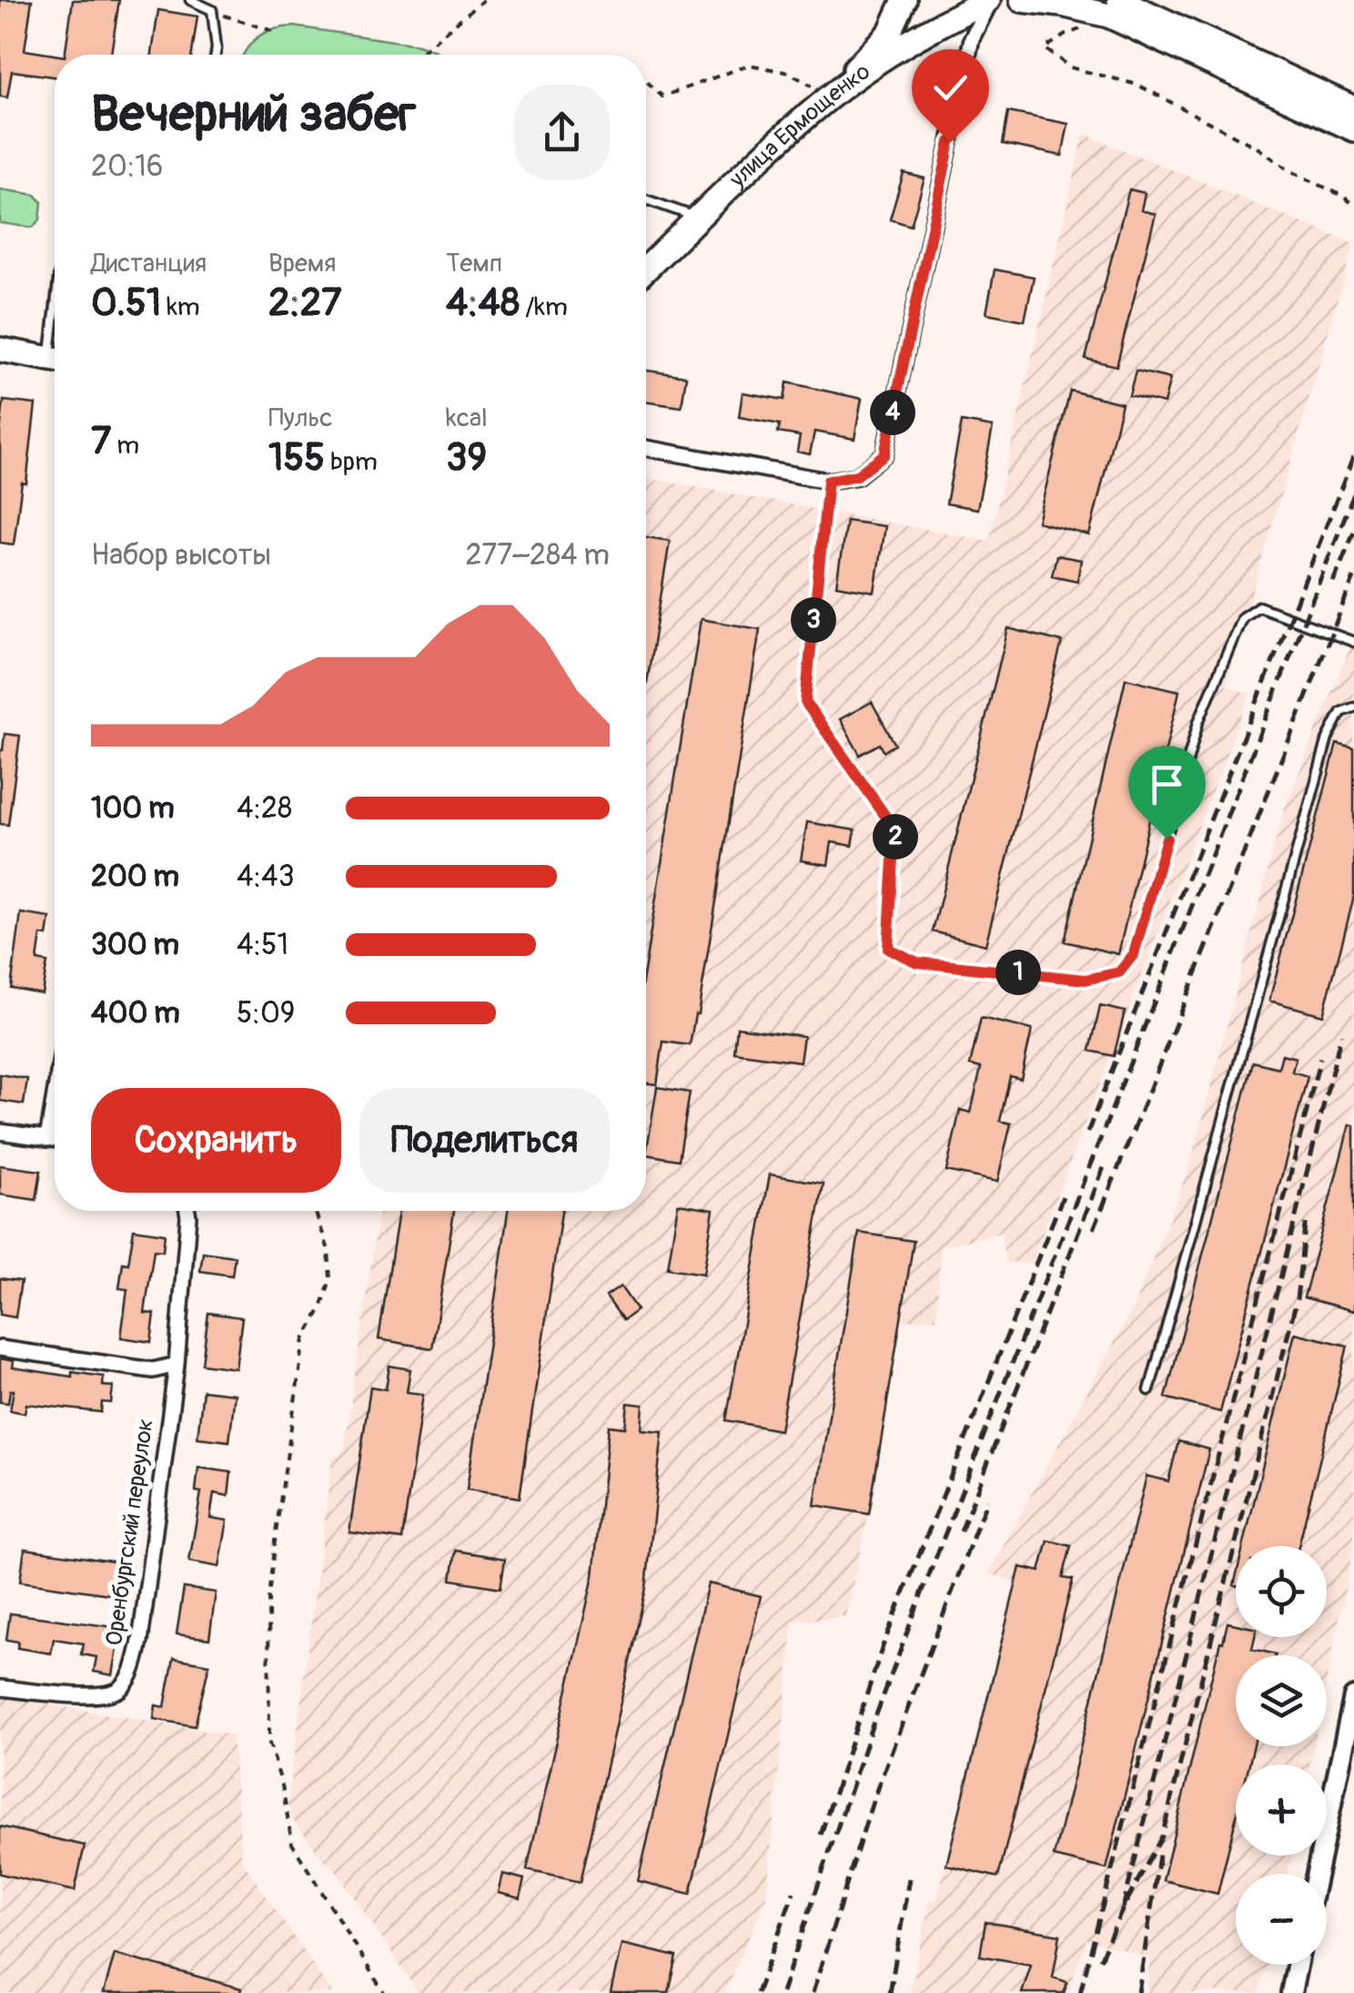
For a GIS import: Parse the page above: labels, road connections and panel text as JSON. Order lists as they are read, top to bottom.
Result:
{
  "streets": {
    "highway": ["улица Ермощенко"],
    "street": ["Оренбургский переулок"]
  },
  "page": {
    "heading": ["Вечерний забег", "20:16"],
    "stats": [
      ["Дистанция", "0.51 km"],
      ["Время", "2:27"],
      ["Темп", "4:48 /km"],
      ["7 m"],
      ["Пульс", "155 bpm"],
      ["kcal", "39"]
    ],
    "pins": [
      "4",
      "3",
      "2",
      "1"
    ],
    "chart": ["Набор высоты", "277–284 m"],
    "list": [
      {
        "name": "100 m",
        "note": "4:28"
      },
      {
        "name": "200 m",
        "note": "4:43"
      },
      {
        "name": "300 m",
        "note": "4:51"
      },
      {
        "name": "400 m",
        "note": "5:09"
      }
    ],
    "buttons": ["Сохранить", "Поделиться"],
    "map_buttons": ["+", "−"]
  }
}
